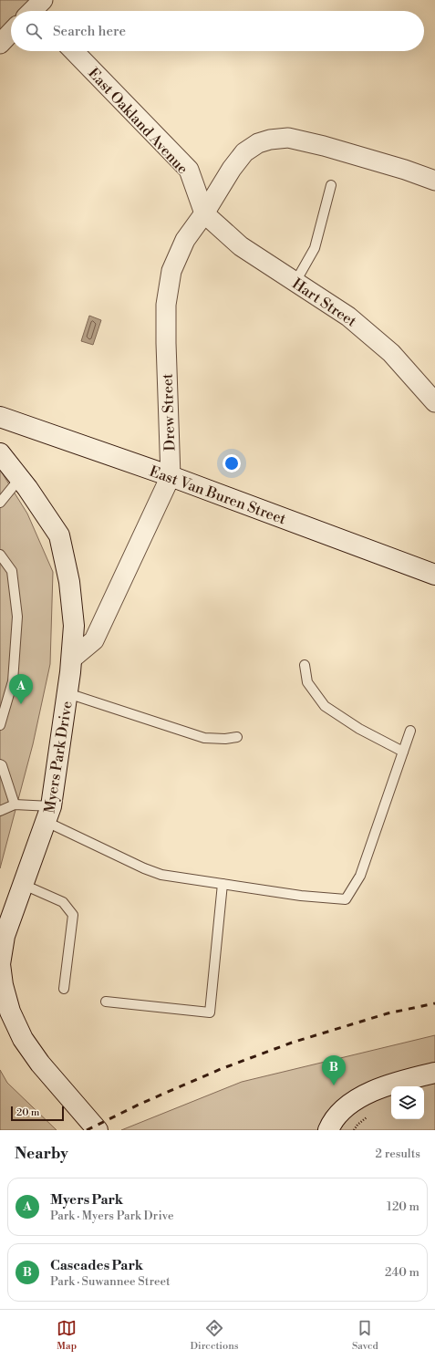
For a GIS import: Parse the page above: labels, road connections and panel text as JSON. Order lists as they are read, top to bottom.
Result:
{
  "streets": {
    "street": [
      "East Oakland Avenue",
      "Hart Street",
      "Drew Street",
      "East Van Buren Street",
      "Myers Park Drive"
    ]
  },
  "crossings": [
    ["East Oakland Avenue", "Hart Street"],
    ["East Oakland Avenue", "Drew Street"],
    ["Hart Street", "Drew Street"],
    ["Drew Street", "East Van Buren Street"],
    ["Drew Street", "Myers Park Drive"]
  ],
  "scale_bar": "20 m",
  "page": {
    "search": "Search here",
    "pins": ["A", "B"],
    "scale": "20 m",
    "heading": ["Nearby", "2 results"],
    "list": [
      {
        "mark": "A",
        "name": "Myers Park",
        "note": "Park · Myers Park Drive",
        "value": "120 m"
      },
      {
        "mark": "B",
        "name": "Cascades Park",
        "note": "Park · Suwannee Street",
        "value": "240 m"
      }
    ],
    "nav": ["Map", "Directions", "Saved"]
  }
}
